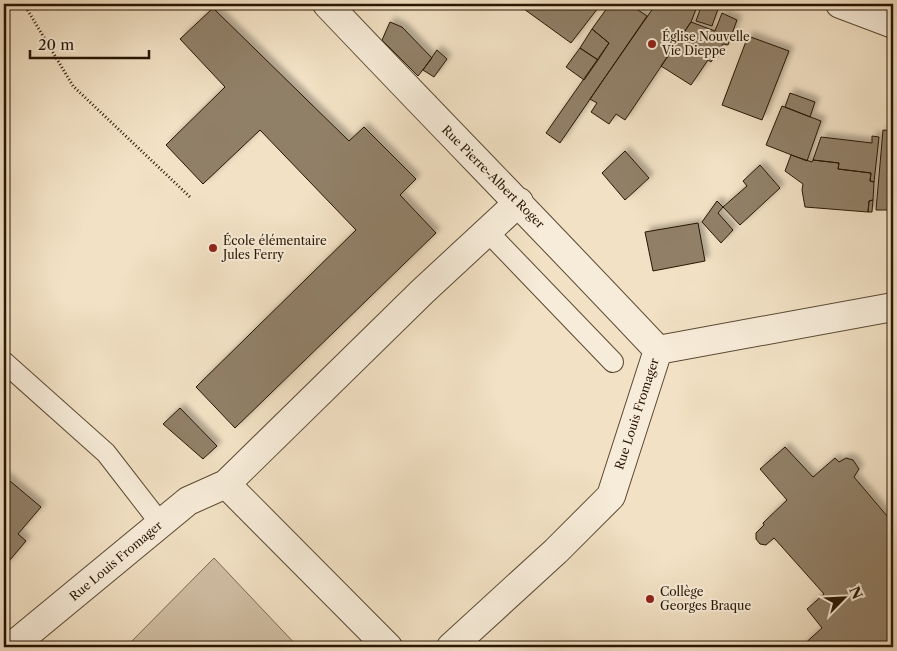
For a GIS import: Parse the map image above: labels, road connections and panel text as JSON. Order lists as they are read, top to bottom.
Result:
{
  "streets": {
    "street": ["Rue Pierre-Albert Roger", "Rue Louis Fromager"]
  },
  "crossings": [
    ["Rue Pierre-Albert Roger", "Rue Louis Fromager"]
  ],
  "places": ["Église Nouvelle Vie Dieppe", "École élémentaire Jules Ferry", "Collège Georges Braque"],
  "scale_bar": "20 m",
  "north": "top right"
}
